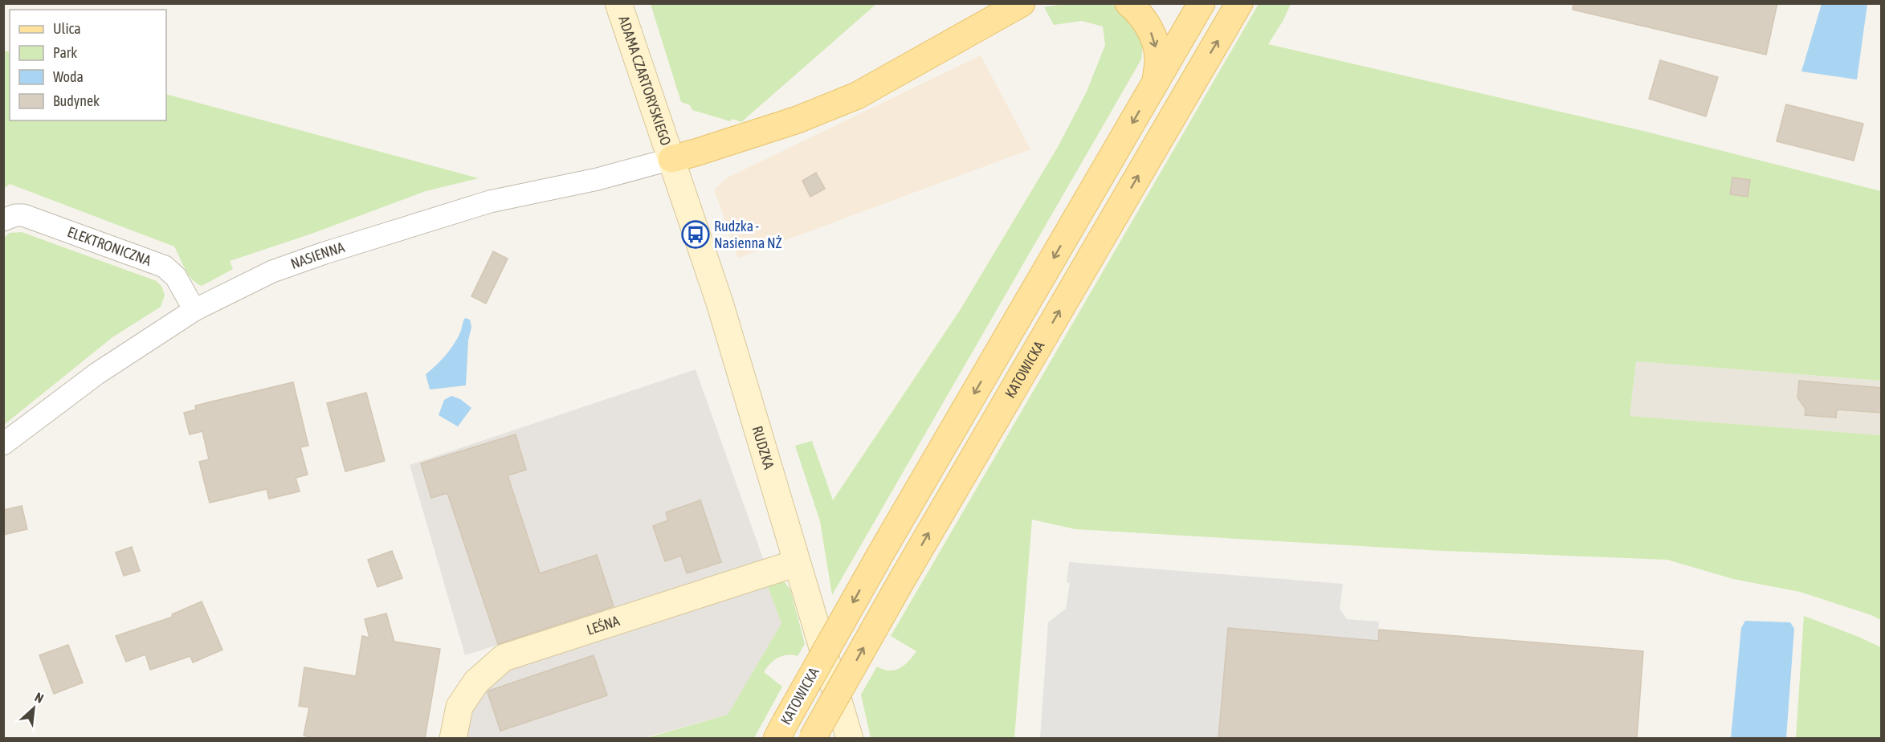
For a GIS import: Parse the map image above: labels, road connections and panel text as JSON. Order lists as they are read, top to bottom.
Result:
{
  "streets": {
    "main road": ["KATOWICKA"],
    "street": [
      "ADAMA CZARTORYSKIEGO",
      "ELEKTRONICZNA",
      "NASIENNA",
      "RUDZKA",
      "LEŚNA"
    ]
  },
  "crossings": [
    ["ADAMA CZARTORYSKIEGO", "NASIENNA"],
    ["ADAMA CZARTORYSKIEGO", "RUDZKA"],
    ["ELEKTRONICZNA", "NASIENNA"],
    ["NASIENNA", "RUDZKA"],
    ["RUDZKA", "LEŚNA"]
  ],
  "places": {
    "bus stop": ["Rudzka - Nasienna NŻ"]
  },
  "legend": [
    "Ulica",
    "Park",
    "Woda",
    "Budynek"
  ],
  "north": "top right"
}
